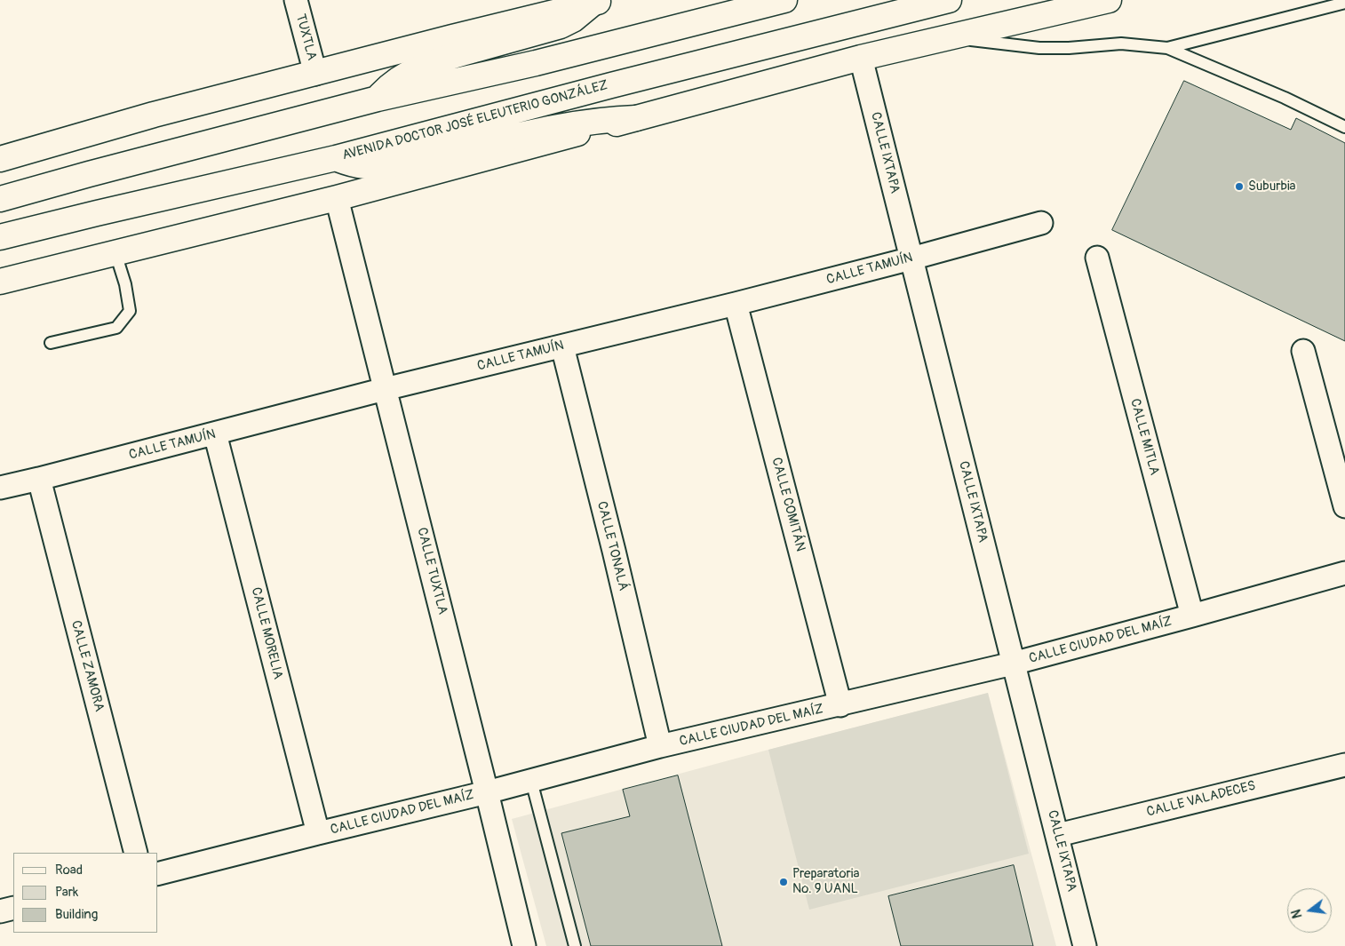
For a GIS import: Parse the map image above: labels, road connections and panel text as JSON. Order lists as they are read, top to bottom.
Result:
{
  "streets": {
    "main road": ["AVENIDA DOCTOR JOSÉ ELEUTERIO GONZÁLEZ"],
    "street": [
      "TUXTLA",
      "CALLE IXTAPA",
      "CALLE TAMUÍN",
      "CALLE MITLA",
      "CALLE COMITÁN",
      "CALLE TONALÁ",
      "CALLE TUXTLA",
      "CALLE MORELIA",
      "CALLE CIUDAD DEL MAÍZ",
      "CALLE ZAMORA",
      "CALLE VALADECES"
    ]
  },
  "crossings": [
    ["CALLE IXTAPA", "CALLE TAMUÍN"],
    ["CALLE IXTAPA", "CALLE CIUDAD DEL MAÍZ"],
    ["CALLE IXTAPA", "CALLE VALADECES"],
    ["CALLE TAMUÍN", "CALLE COMITÁN"],
    ["CALLE TAMUÍN", "CALLE TONALÁ"],
    ["CALLE TAMUÍN", "CALLE TUXTLA"],
    ["CALLE TAMUÍN", "CALLE MORELIA"],
    ["CALLE TAMUÍN", "CALLE ZAMORA"],
    ["CALLE MITLA", "CALLE CIUDAD DEL MAÍZ"],
    ["CALLE COMITÁN", "CALLE CIUDAD DEL MAÍZ"],
    ["CALLE TONALÁ", "CALLE CIUDAD DEL MAÍZ"],
    ["CALLE TUXTLA", "CALLE CIUDAD DEL MAÍZ"],
    ["CALLE MORELIA", "CALLE CIUDAD DEL MAÍZ"]
  ],
  "places": ["Suburbia", "Preparatoria No. 9 UANL"],
  "legend": ["Road", "Park", "Building"],
  "north": "left"
}
